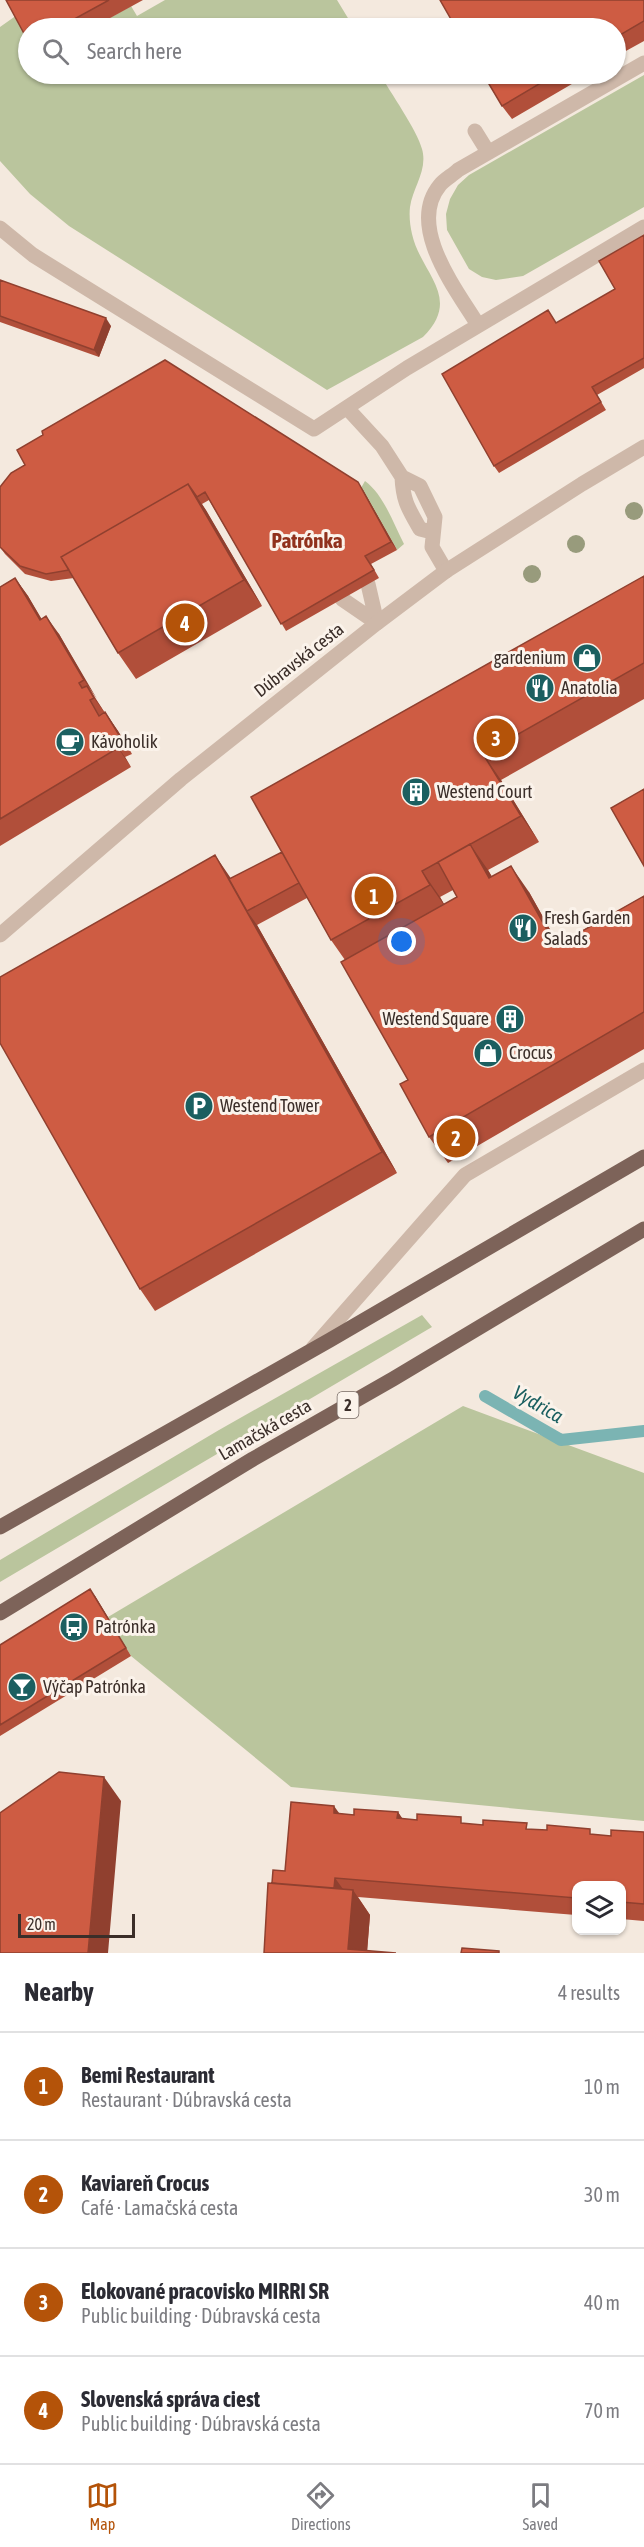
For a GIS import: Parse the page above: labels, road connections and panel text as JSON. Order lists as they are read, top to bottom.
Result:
{
  "streets": {
    "main road": ["2", "Lamačská cesta"],
    "street": ["Dúbravská cesta"]
  },
  "districts": ["Patrónka"],
  "water": ["Vydrica"],
  "places": {
    "shop": ["gardenium", "Crocus"],
    "restaurant": ["Anatolia", "Fresh Garden Salads"],
    "cafe": ["Kávoholik"],
    "building": ["Westend Court", "Westend Square"],
    "parking": ["Westend Tower"],
    "bus stop": ["Patrónka"],
    "bar": ["Výčap Patrónka"]
  },
  "scale_bar": "20 m",
  "page": {
    "search": "Search here",
    "pins": [
      "4",
      "3",
      "1",
      "2"
    ],
    "scale": "20 m",
    "heading": ["Nearby", "4 results"],
    "list": [
      {
        "mark": "1",
        "name": "Bemi Restaurant",
        "note": "Restaurant · Dúbravská cesta",
        "value": "10 m"
      },
      {
        "mark": "2",
        "name": "Kaviareň Crocus",
        "note": "Café · Lamačská cesta",
        "value": "30 m"
      },
      {
        "mark": "3",
        "name": "Elokované pracovisko MIRRI SR",
        "note": "Public building · Dúbravská cesta",
        "value": "40 m"
      },
      {
        "mark": "4",
        "name": "Slovenská správa ciest",
        "note": "Public building · Dúbravská cesta",
        "value": "70 m"
      }
    ],
    "nav": ["Map", "Directions", "Saved"]
  }
}
